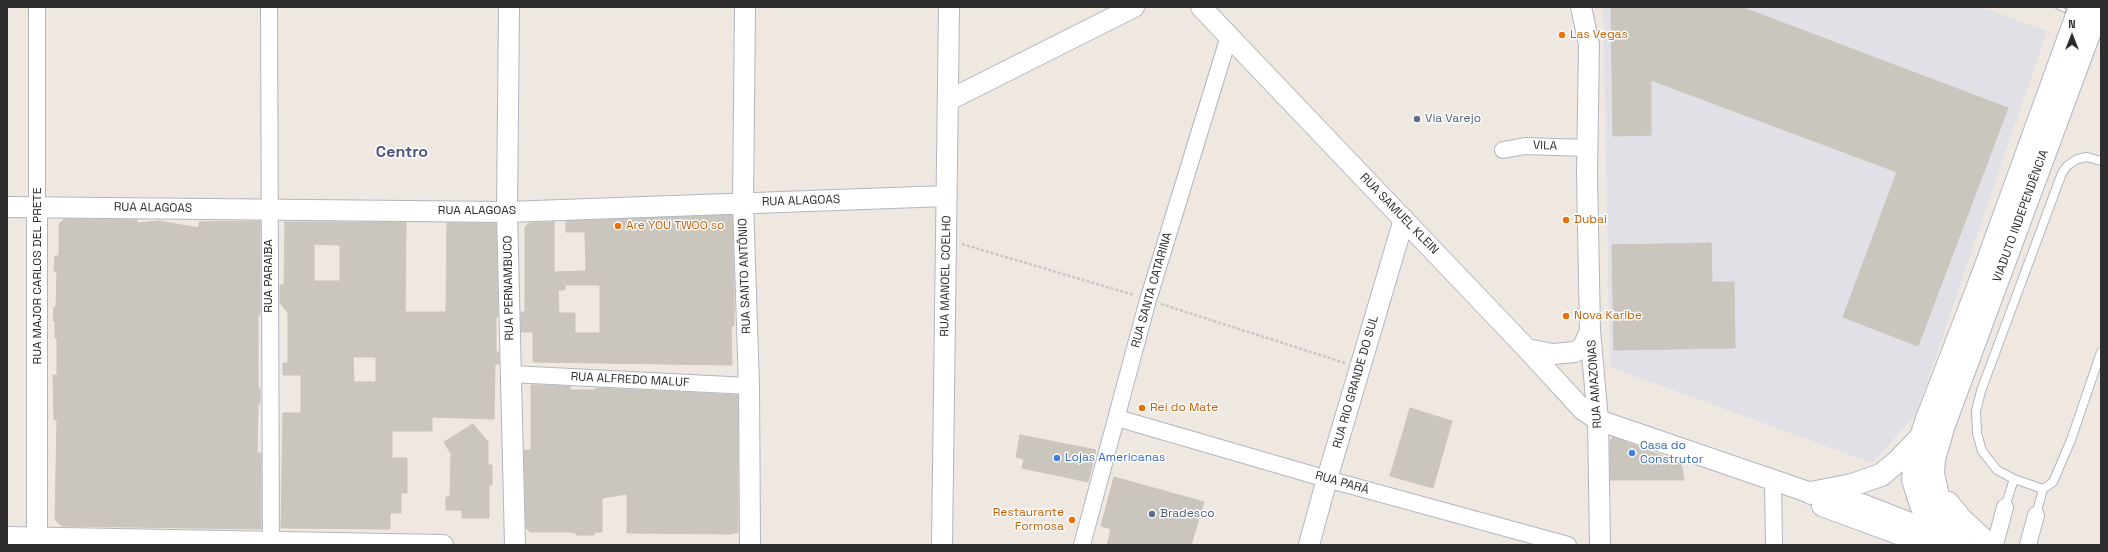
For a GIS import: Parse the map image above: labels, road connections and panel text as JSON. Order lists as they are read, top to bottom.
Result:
{
  "streets": {
    "main road": ["VIADUTO INDEPENDÊNCIA"],
    "street": [
      "VILA",
      "RUA ALAGOAS",
      "RUA SAMUEL KLEIN",
      "RUA MAJOR CARLOS DEL PRETE",
      "RUA PARAIBA",
      "RUA SANTO ANTÔNIO",
      "RUA MANOEL COELHO",
      "RUA PERNAMBUCO",
      "RUA SANTA CATARINA",
      "RUA ALFREDO MALUF",
      "RUA RIO GRANDE DO SUL",
      "RUA AMAZONAS",
      "RUA PARÁ"
    ]
  },
  "crossings": [
    ["VILA", "RUA AMAZONAS"],
    ["RUA ALAGOAS", "RUA MAJOR CARLOS DEL PRETE"],
    ["RUA ALAGOAS", "RUA PARAIBA"],
    ["RUA ALAGOAS", "RUA SANTO ANTÔNIO"],
    ["RUA ALAGOAS", "RUA MANOEL COELHO"],
    ["RUA ALAGOAS", "RUA PERNAMBUCO"],
    ["RUA SAMUEL KLEIN", "RUA SANTA CATARINA"],
    ["RUA SAMUEL KLEIN", "RUA RIO GRANDE DO SUL"],
    ["RUA SAMUEL KLEIN", "RUA AMAZONAS"],
    ["RUA SANTO ANTÔNIO", "RUA ALFREDO MALUF"],
    ["RUA PERNAMBUCO", "RUA ALFREDO MALUF"],
    ["RUA SANTA CATARINA", "RUA PARÁ"],
    ["RUA RIO GRANDE DO SUL", "RUA PARÁ"]
  ],
  "districts": ["Centro"],
  "places": [
    "Las Vegas",
    "Via Varejo",
    "Dubai",
    "Are YOU TWOO so",
    "Nova Karibe",
    "Rei do Mate",
    "Casa do Construtor",
    "Lojas Americanas",
    "Bradesco",
    "Restaurante Formosa"
  ],
  "north": "top"
}
